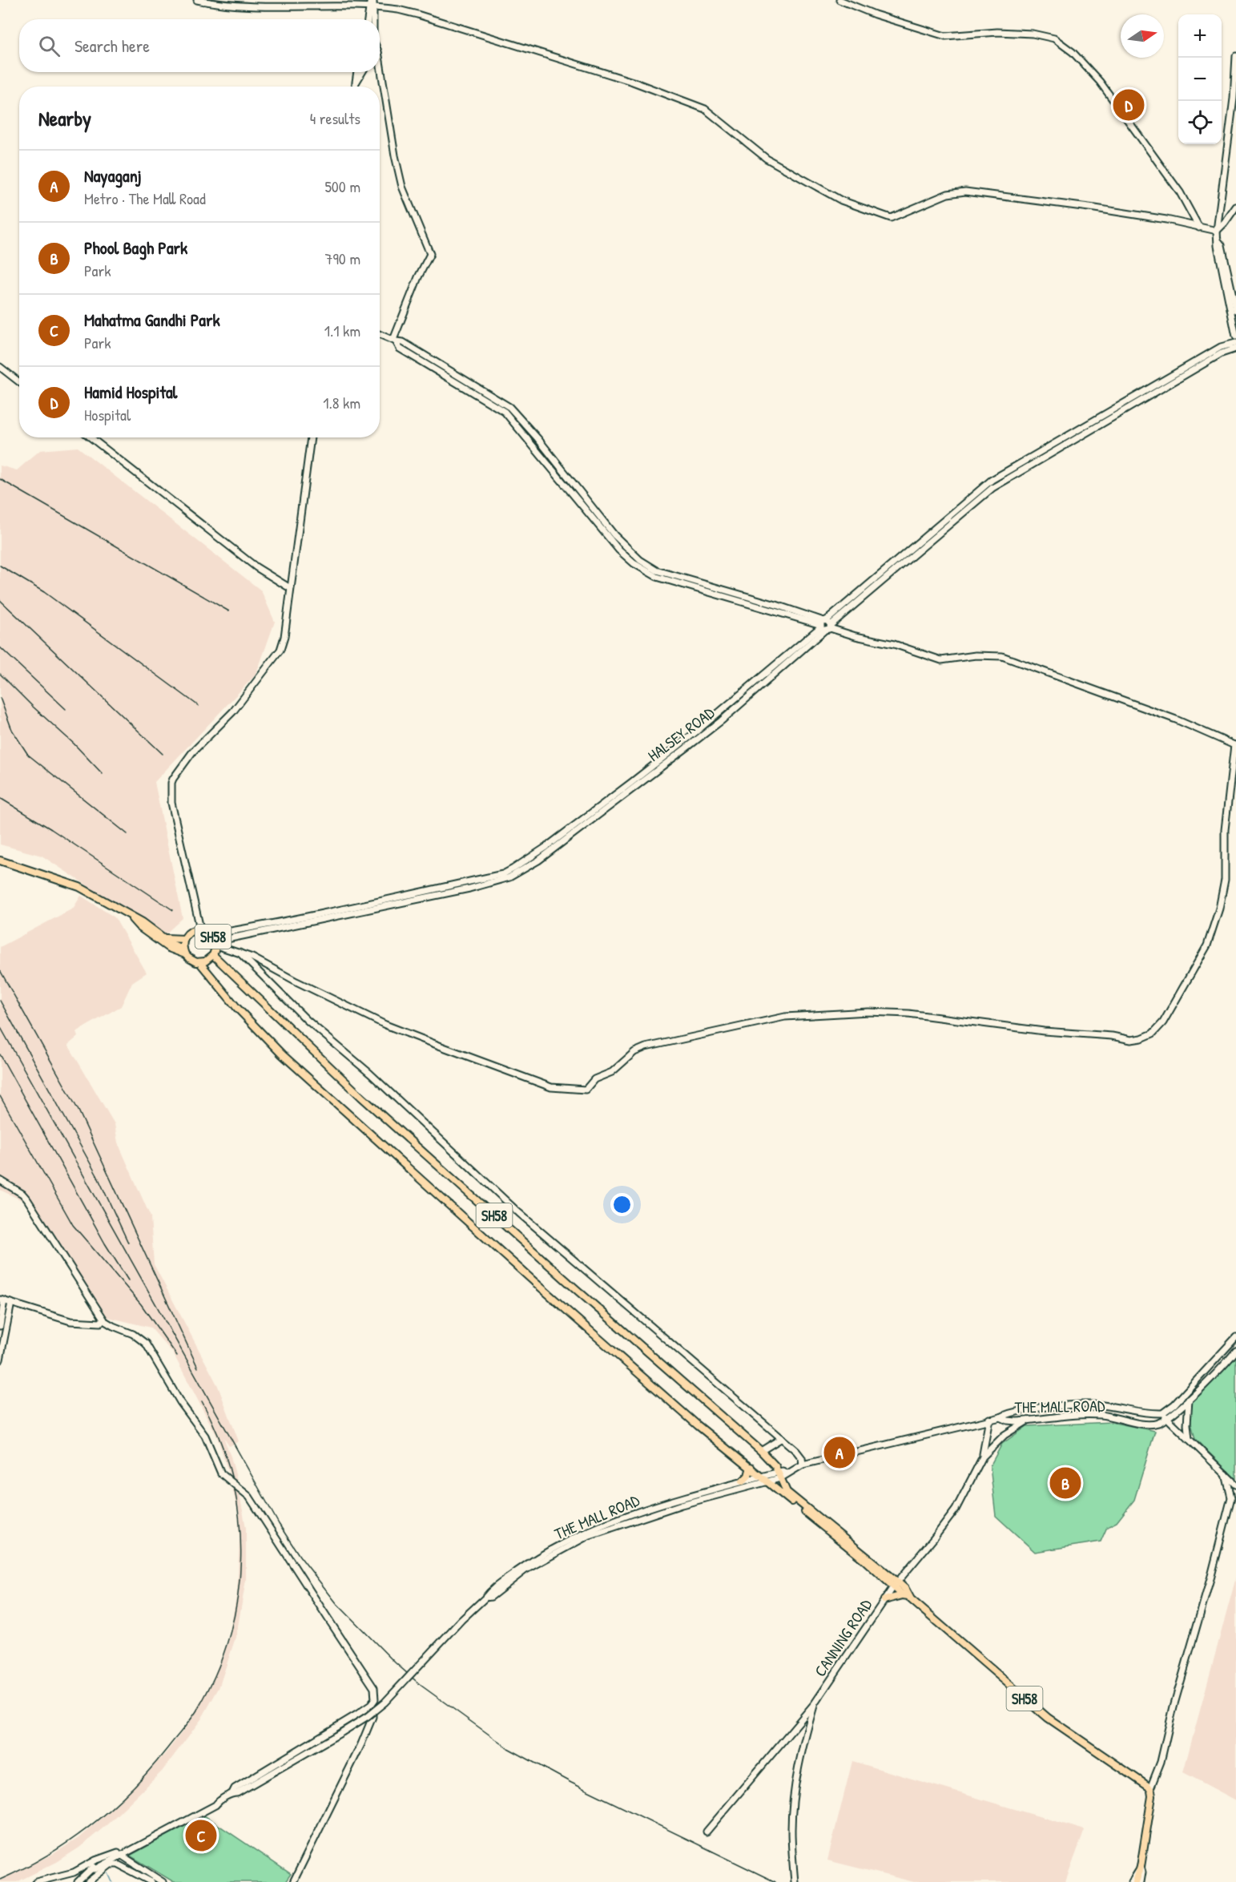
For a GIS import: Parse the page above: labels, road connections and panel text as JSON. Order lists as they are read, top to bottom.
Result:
{
  "streets": {
    "main road": ["SH58"],
    "street": ["HALSEY ROAD", "THE MALL ROAD", "CANNING ROAD"]
  },
  "crossings": [
    ["SH58", "THE MALL ROAD"],
    ["SH58", "CANNING ROAD"]
  ],
  "north": "right",
  "page": {
    "map_buttons": ["+", "−"],
    "search": "Search here",
    "heading": ["Nearby", "4 results"],
    "pins": [
      "D",
      "A",
      "B",
      "C"
    ],
    "list": [
      {
        "mark": "A",
        "name": "Nayaganj",
        "note": "Metro · The Mall Road",
        "value": "500 m"
      },
      {
        "mark": "B",
        "name": "Phool Bagh Park",
        "note": "Park",
        "value": "790 m"
      },
      {
        "mark": "C",
        "name": "Mahatma Gandhi Park",
        "note": "Park",
        "value": "1.1 km"
      },
      {
        "mark": "D",
        "name": "Hamid Hospital",
        "note": "Hospital",
        "value": "1.8 km"
      }
    ]
  }
}
